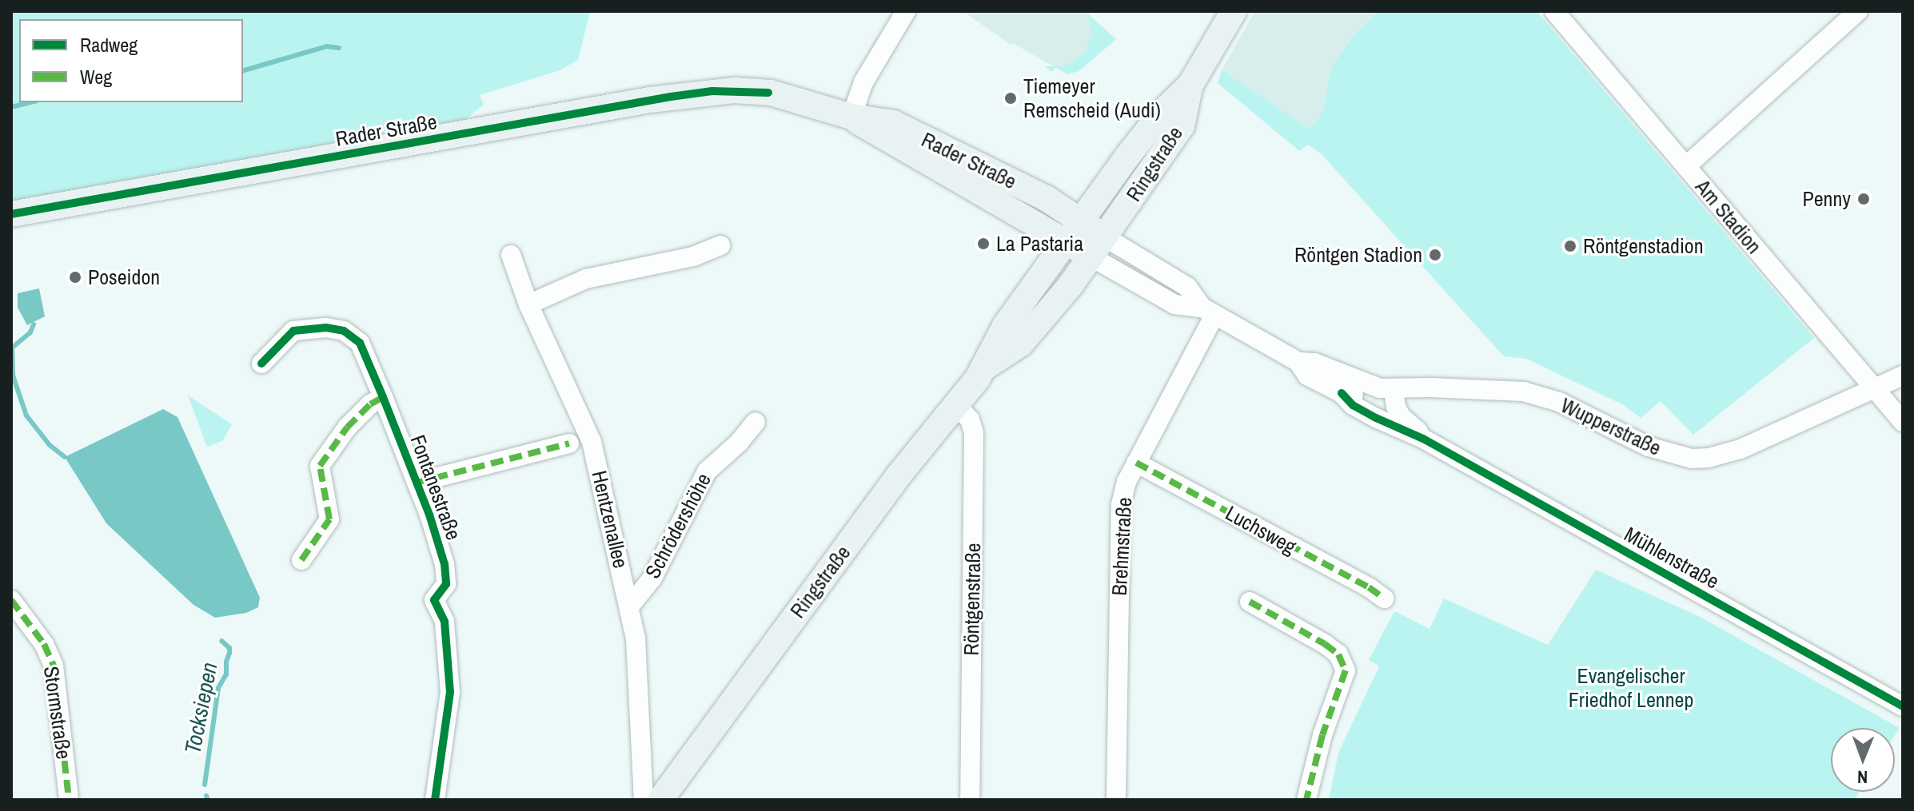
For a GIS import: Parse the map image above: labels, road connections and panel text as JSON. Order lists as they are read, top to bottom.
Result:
{
  "streets": {
    "main road": ["Rader Straße", "Ringstraße"],
    "street": [
      "Am Stadion",
      "Wupperstraße",
      "Fontanestraße",
      "Hentzenallee",
      "Schrödershöhe",
      "Luchsweg",
      "Brehmstraße",
      "Mühlenstraße",
      "Röntgenstraße",
      "Stormstraße"
    ]
  },
  "crossings": [
    ["Rader Straße", "Ringstraße"],
    ["Ringstraße", "Röntgenstraße"],
    ["Am Stadion", "Wupperstraße"],
    ["Wupperstraße", "Mühlenstraße"],
    ["Hentzenallee", "Schrödershöhe"],
    ["Luchsweg", "Brehmstraße"]
  ],
  "water": ["Tocksiepen"],
  "parks": ["Evangelischer Friedhof Lennep"],
  "places": [
    "Tiemeyer Remscheid (Audi)",
    "Penny",
    "La Pastaria",
    "Röntgenstadion",
    "Röntgen Stadion",
    "Poseidon"
  ],
  "legend": ["Radweg", "Weg"],
  "north": "bottom"
}
